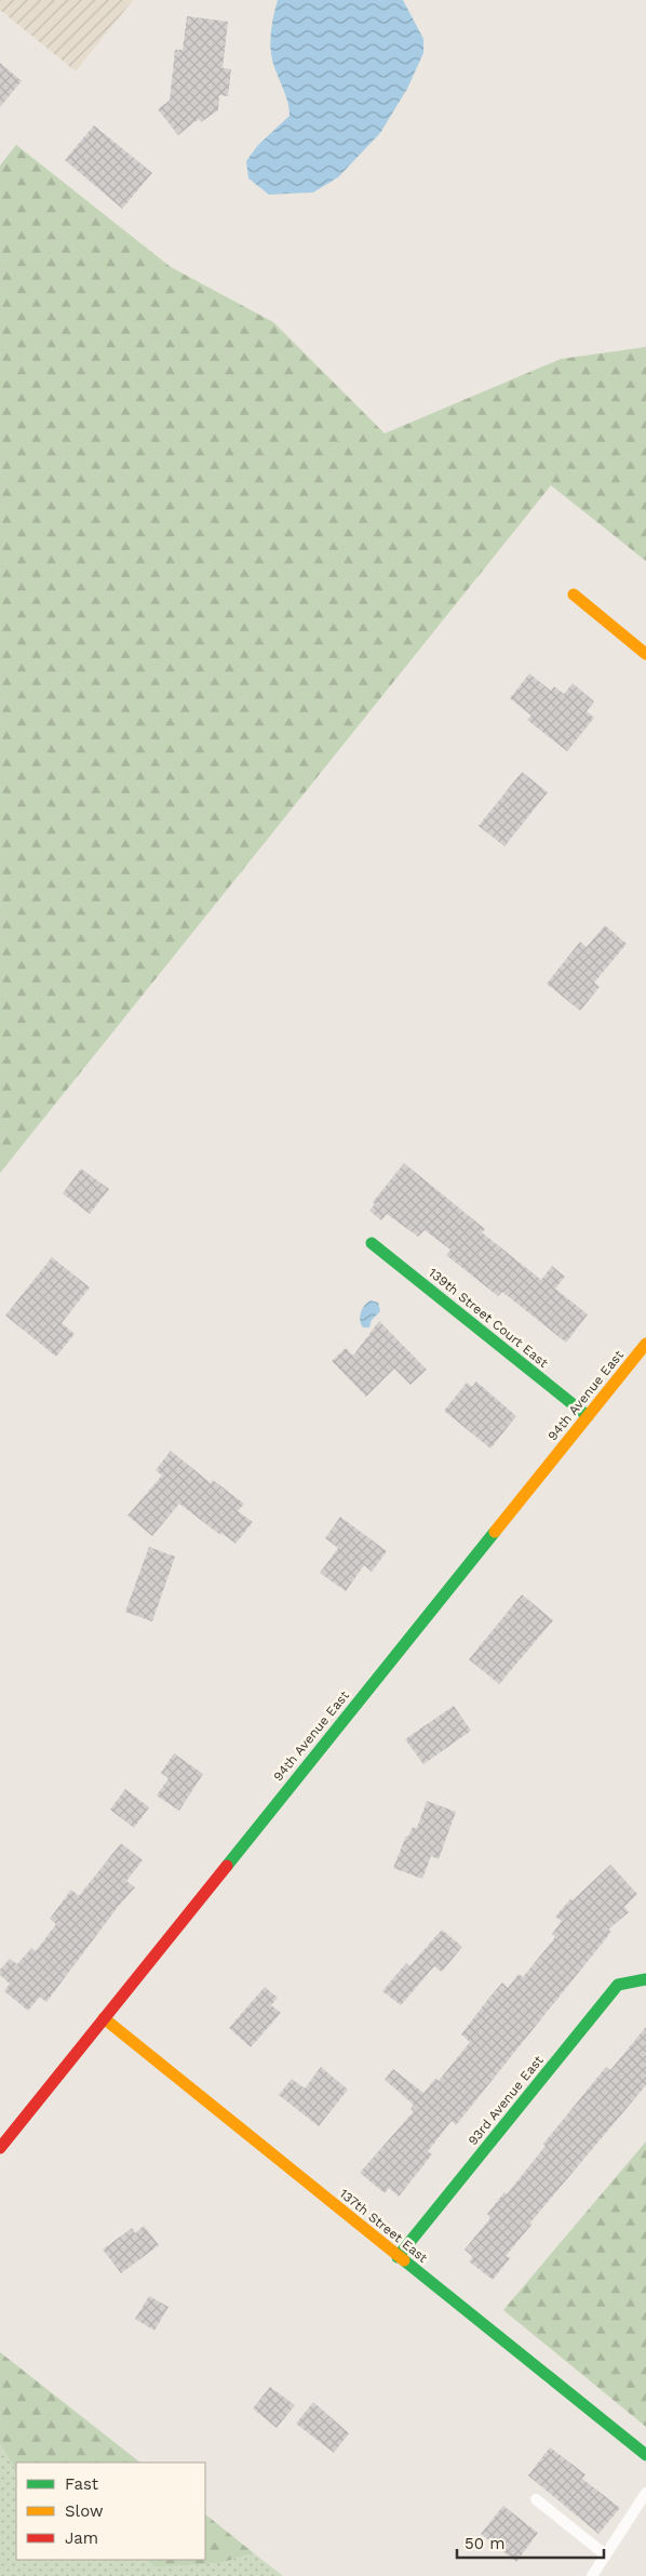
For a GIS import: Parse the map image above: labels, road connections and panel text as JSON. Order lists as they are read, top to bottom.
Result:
{
  "streets": {
    "street": [
      "139th Street Court East",
      "94th Avenue East",
      "93rd Avenue East",
      "137th Street East"
    ]
  },
  "crossings": [
    ["139th Street Court East", "94th Avenue East"],
    ["94th Avenue East", "137th Street East"],
    ["93rd Avenue East", "137th Street East"]
  ],
  "legend": ["Fast", "Slow", "Jam"],
  "scale_bar": "50 m"
}
